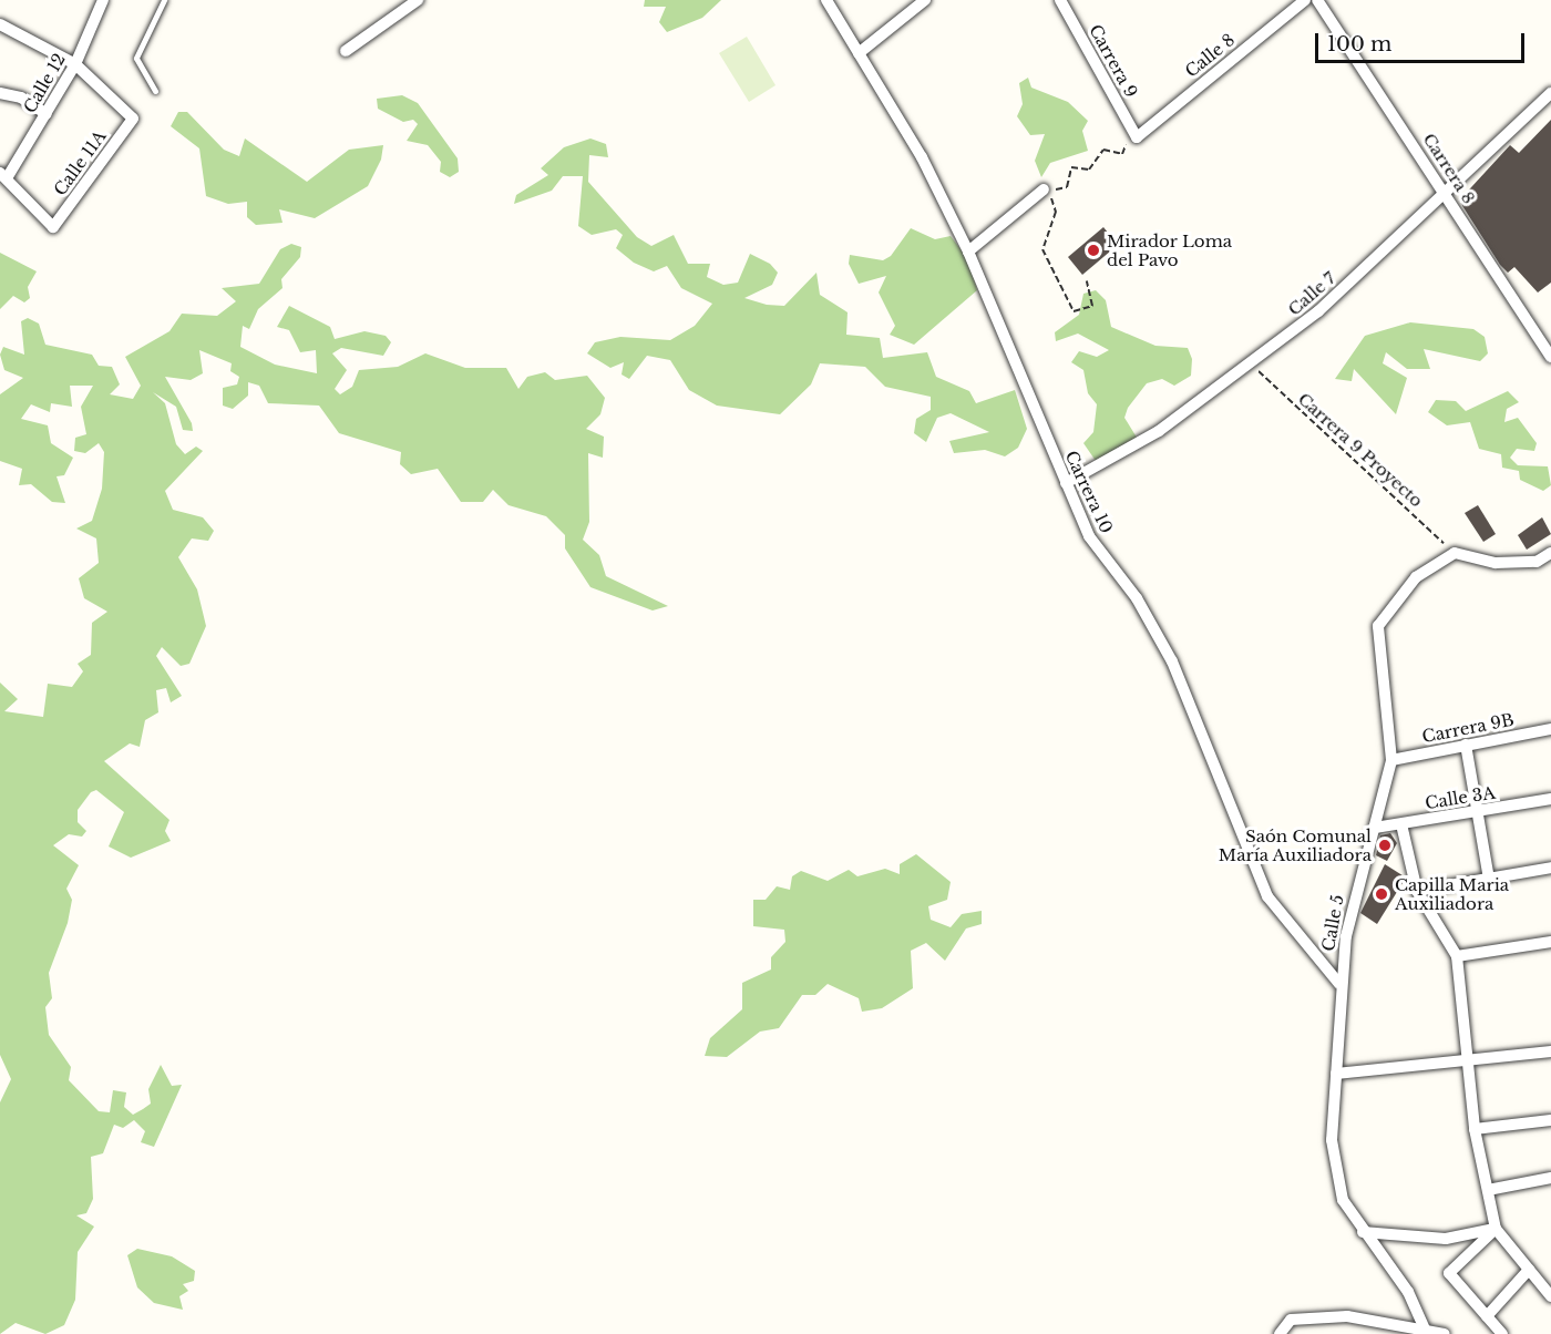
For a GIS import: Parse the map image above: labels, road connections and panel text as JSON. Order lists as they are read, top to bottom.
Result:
{
  "streets": {
    "street": [
      "Calle 8",
      "Carrera 9",
      "Calle 12",
      "Calle 11A",
      "Carrera 8",
      "Calle 7",
      "Carrera 10",
      "Carrera 9B",
      "Calle 3A",
      "Calle 5"
    ],
    "path": ["Carrera 9 Proyecto"]
  },
  "crossings": [
    ["Calle 8", "Carrera 9"],
    ["Calle 12", "Calle 11A"],
    ["Carrera 8", "Calle 7"],
    ["Calle 7", "Carrera 9 Proyecto"],
    ["Calle 7", "Carrera 10"],
    ["Carrera 9 Proyecto", "Calle 5"],
    ["Carrera 10", "Calle 5"],
    ["Carrera 9B", "Calle 5"],
    ["Calle 3A", "Calle 5"]
  ],
  "places": ["Mirador Loma del Pavo", "Saón Comunal María Auxiliadora", "Capilla Maria Auxiliadora"],
  "scale_bar": "100 m"
}
